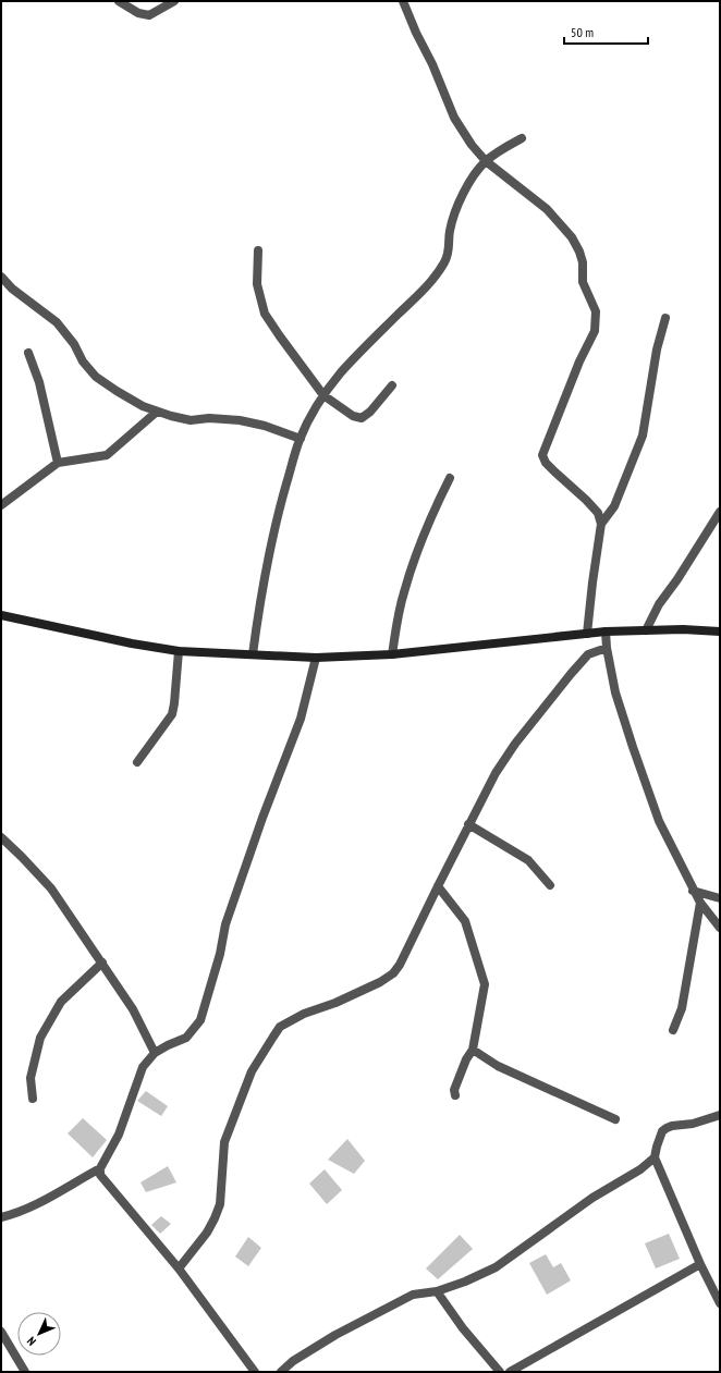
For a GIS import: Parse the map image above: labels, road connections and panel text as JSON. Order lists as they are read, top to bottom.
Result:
{
  "scale_bar": "50 m",
  "north": "bottom left"
}
